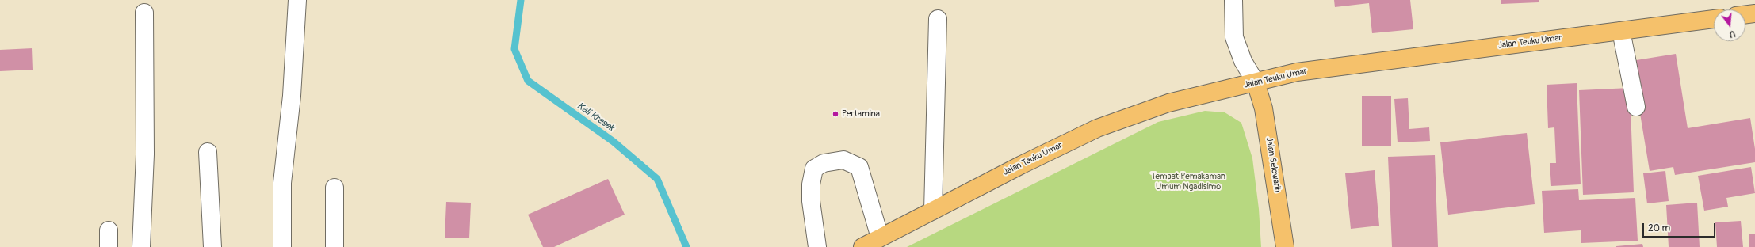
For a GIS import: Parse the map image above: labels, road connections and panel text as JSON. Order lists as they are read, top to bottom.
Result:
{
  "streets": {
    "main road": ["Jalan Teuku Umar", "Jalan Selowarih"]
  },
  "crossings": [
    ["Jalan Teuku Umar", "Jalan Selowarih"]
  ],
  "water": ["Kali Kresek"],
  "parks": ["Tempat Pemakaman Umum Ngadisimo"],
  "places": ["Pertamina"],
  "scale_bar": "20 m",
  "north": "bottom"
}
